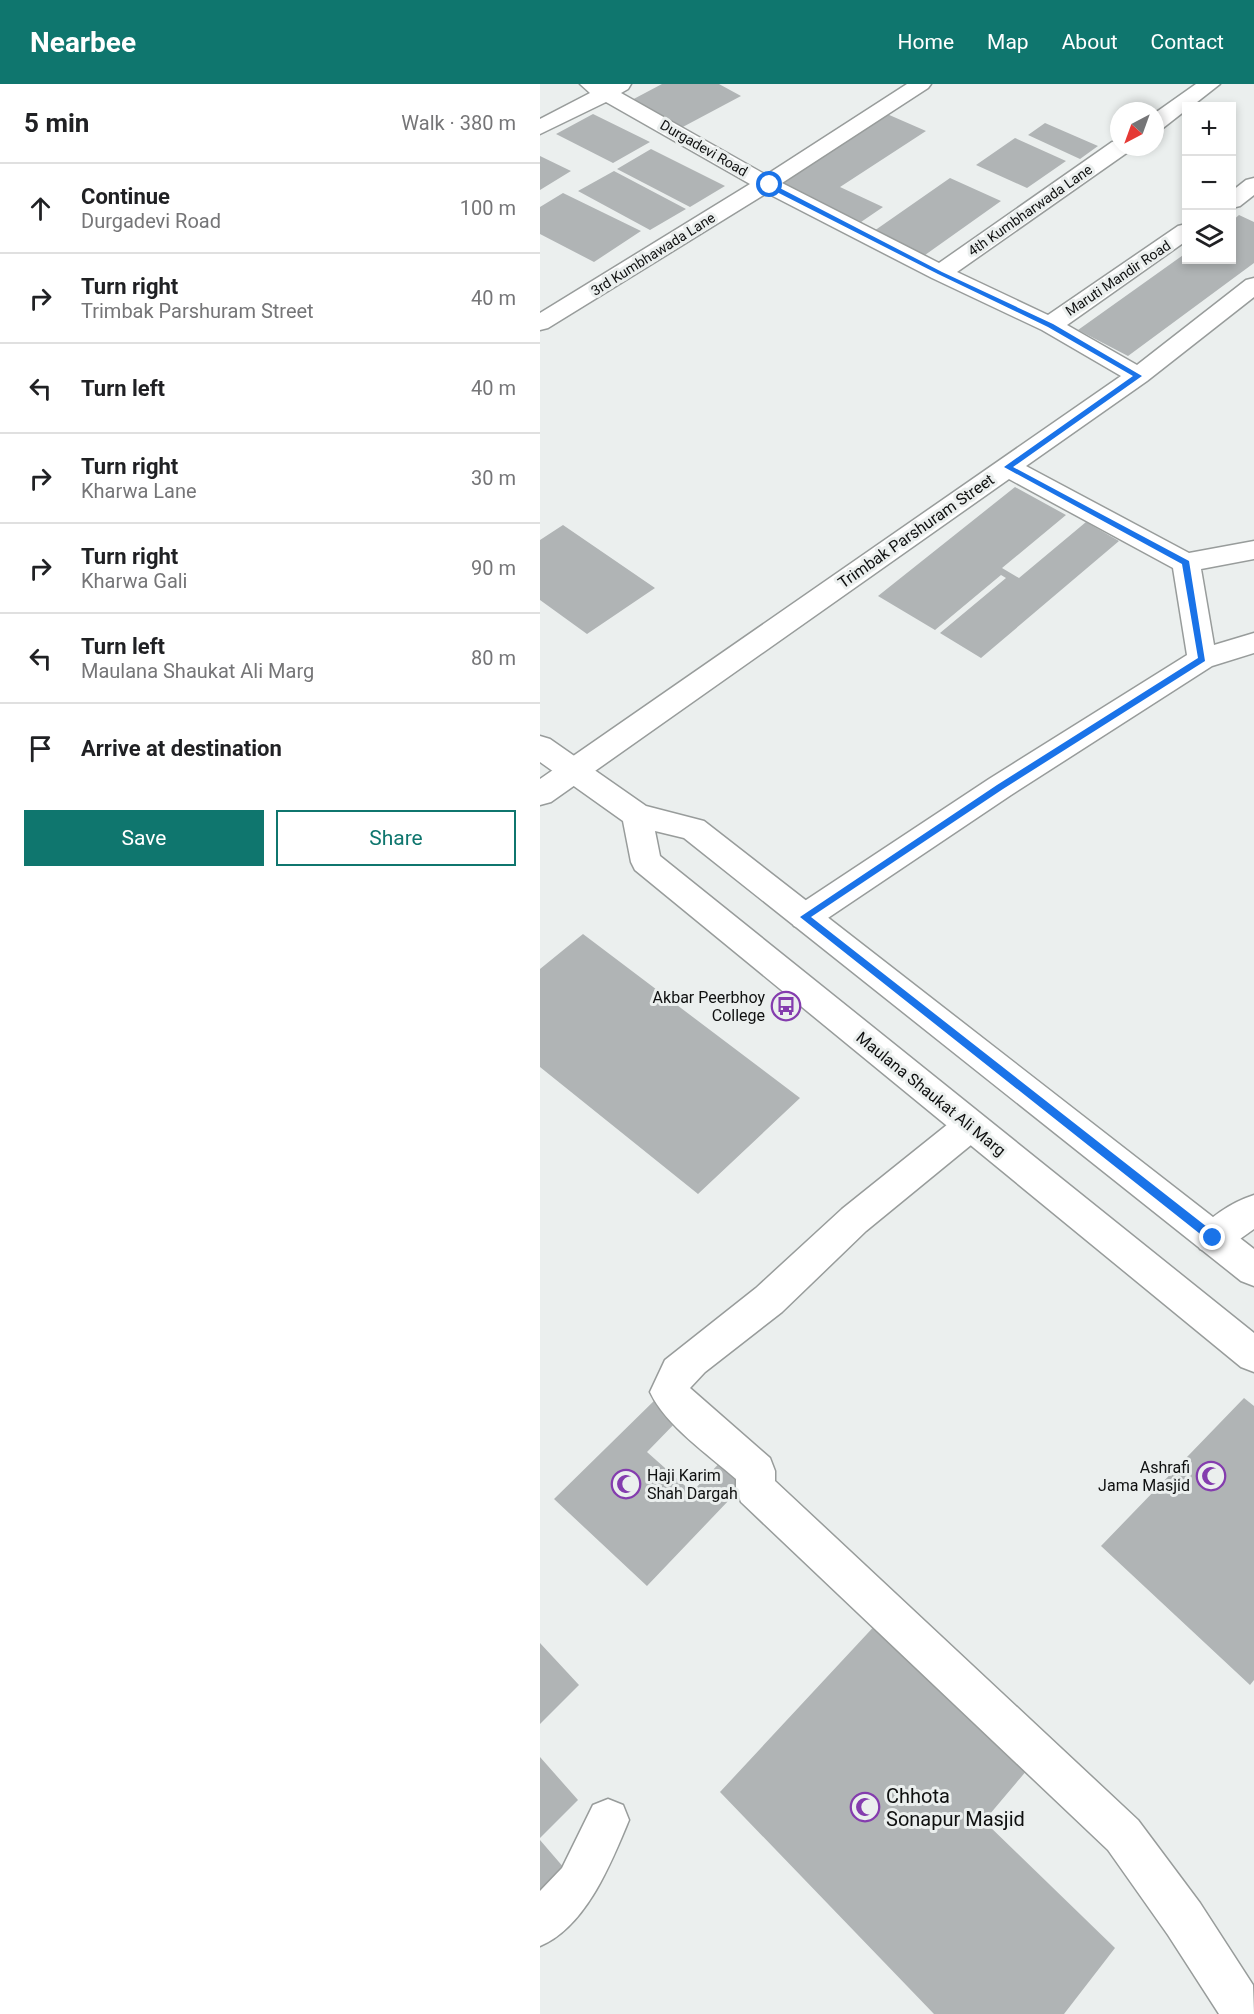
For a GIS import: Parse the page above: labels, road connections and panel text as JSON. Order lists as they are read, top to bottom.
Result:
{
  "streets": {
    "street": [
      "Durgadevi Road",
      "4th Kumbharwada Lane",
      "3rd Kumbhawada Lane",
      "Maruti Mandir Road",
      "Trimbak Parshuram Street",
      "Maulana Shaukat Ali Marg"
    ]
  },
  "crossings": [
    ["Durgadevi Road", "4th Kumbharwada Lane"],
    ["Durgadevi Road", "3rd Kumbhawada Lane"],
    ["Durgadevi Road", "Maruti Mandir Road"],
    ["Durgadevi Road", "Trimbak Parshuram Street"]
  ],
  "places": {
    "bus stop": ["Akbar Peerbhoy College"],
    "mosque": ["Ashrafi Jama Masjid", "Haji Karim Shah Dargah", "Chhota Sonapur Masjid"]
  },
  "north": "bottom left",
  "page": {
    "header": "Nearbee",
    "nav": [
      "Home",
      "Map",
      "About",
      "Contact"
    ],
    "heading": ["5 min", "Walk · 380 m"],
    "map_buttons": ["+", "−"],
    "list": [
      ["Continue", "Durgadevi Road", "100 m"],
      ["Turn right", "Trimbak Parshuram Street", "40 m"],
      ["Turn left", "40 m"],
      ["Turn right", "Kharwa Lane", "30 m"],
      ["Turn right", "Kharwa Gali", "90 m"],
      ["Turn left", "Maulana Shaukat Ali Marg", "80 m"],
      "Arrive at destination"
    ],
    "buttons": ["Save", "Share"]
  }
}
